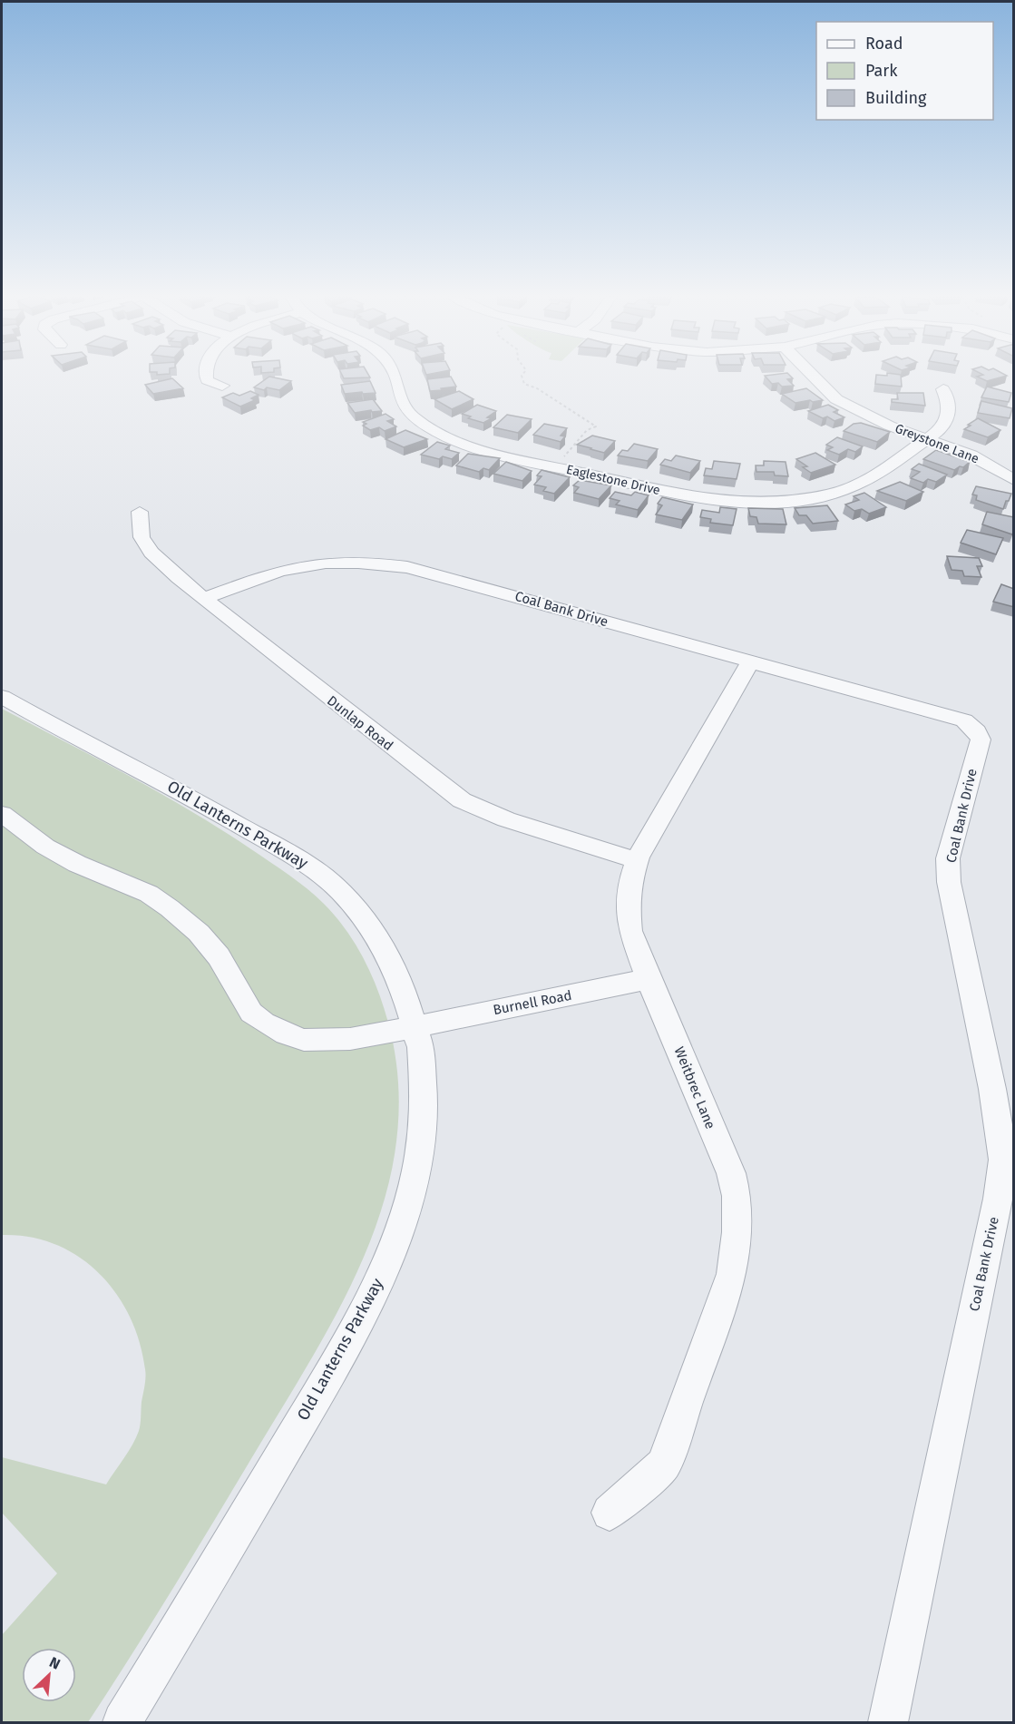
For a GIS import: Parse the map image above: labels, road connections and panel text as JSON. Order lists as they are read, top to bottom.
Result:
{
  "streets": {
    "street": [
      "Greystone Lane",
      "Eaglestone Drive",
      "Coal Bank Drive",
      "Dunlap Road",
      "Old Lanterns Parkway",
      "Burnell Road",
      "Weitbrec Lane"
    ]
  },
  "crossings": [
    ["Greystone Lane", "Eaglestone Drive"],
    ["Coal Bank Drive", "Dunlap Road"],
    ["Coal Bank Drive", "Weitbrec Lane"],
    ["Dunlap Road", "Weitbrec Lane"],
    ["Old Lanterns Parkway", "Burnell Road"],
    ["Burnell Road", "Weitbrec Lane"]
  ],
  "legend": ["Road", "Park", "Building"],
  "north": "top right"
}
